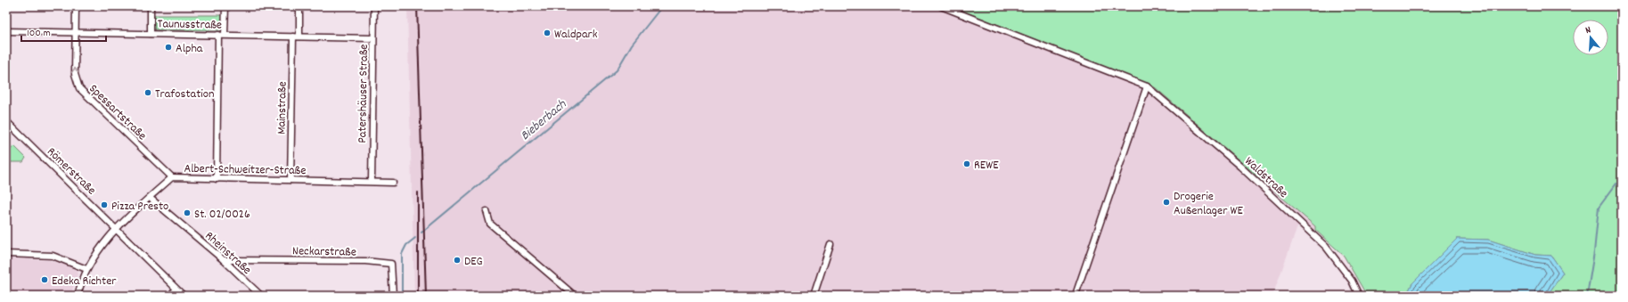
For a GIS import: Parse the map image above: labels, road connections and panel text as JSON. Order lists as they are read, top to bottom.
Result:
{
  "streets": {
    "street": [
      "Taunusstraße",
      "Patershäuser Straße",
      "Mainstraße",
      "Spessartstraße",
      "Albert-Schweitzer-Straße",
      "Römerstraße",
      "Waldstraße",
      "Neckarstraße",
      "Rheinstraße"
    ]
  },
  "crossings": [
    ["Taunusstraße", "Patershäuser Straße"],
    ["Taunusstraße", "Mainstraße"],
    ["Taunusstraße", "Spessartstraße"],
    ["Patershäuser Straße", "Albert-Schweitzer-Straße"],
    ["Mainstraße", "Albert-Schweitzer-Straße"],
    ["Spessartstraße", "Albert-Schweitzer-Straße"],
    ["Albert-Schweitzer-Straße", "Römerstraße"],
    ["Albert-Schweitzer-Straße", "Rheinstraße"],
    ["Neckarstraße", "Rheinstraße"]
  ],
  "one_way": ["Spessartstraße"],
  "water": ["Bieberbach"],
  "places": [
    "Waldpark",
    "Alpha",
    "Trafostation",
    "REWE",
    "Drogerie Außenlager WE",
    "Pizza Presto",
    "St. 02/0026",
    "DEG",
    "Edeka Richter"
  ],
  "scale_bar": "100 m",
  "north": "top"
}
